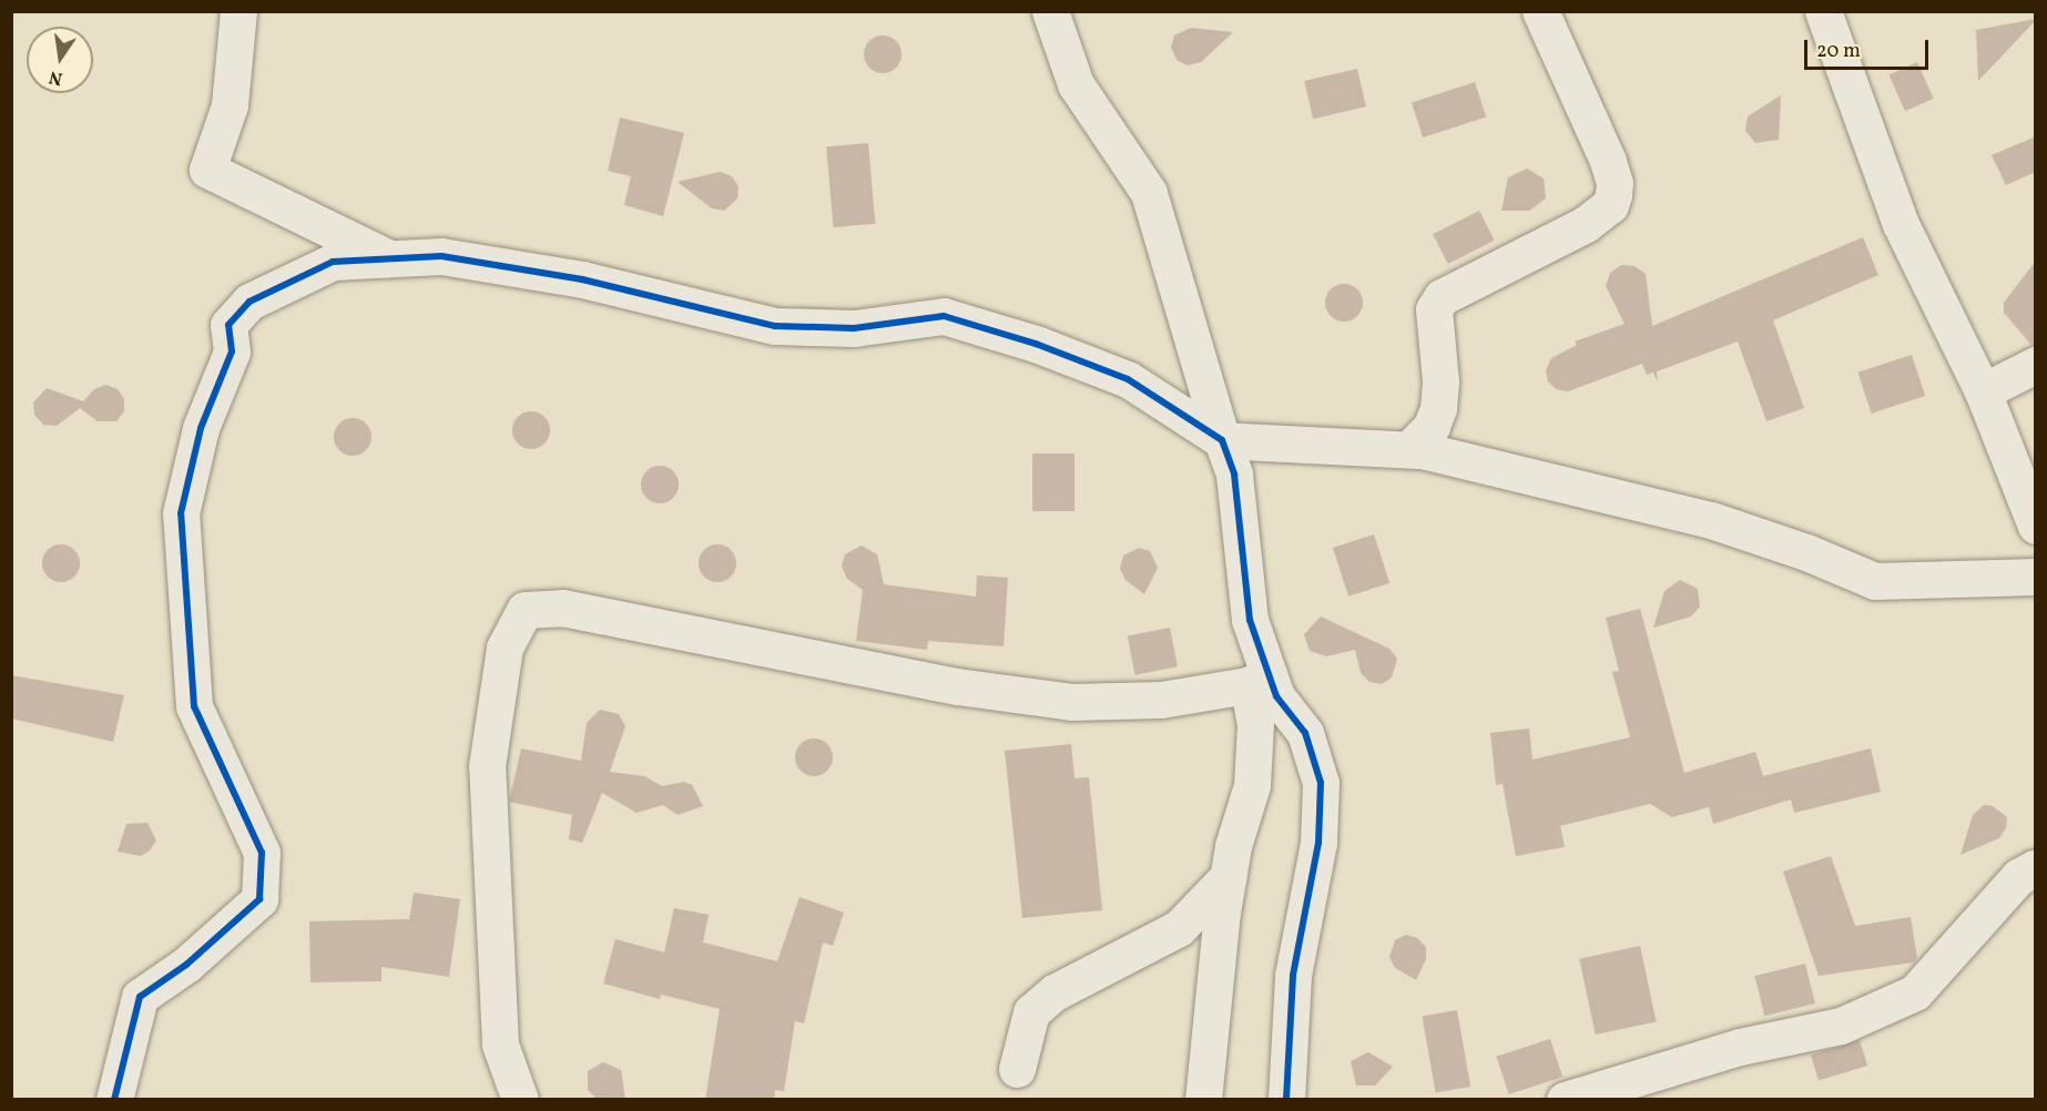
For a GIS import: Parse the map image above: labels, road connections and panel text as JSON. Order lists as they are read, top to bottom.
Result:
{
  "scale_bar": "20 m",
  "north": "bottom"
}
